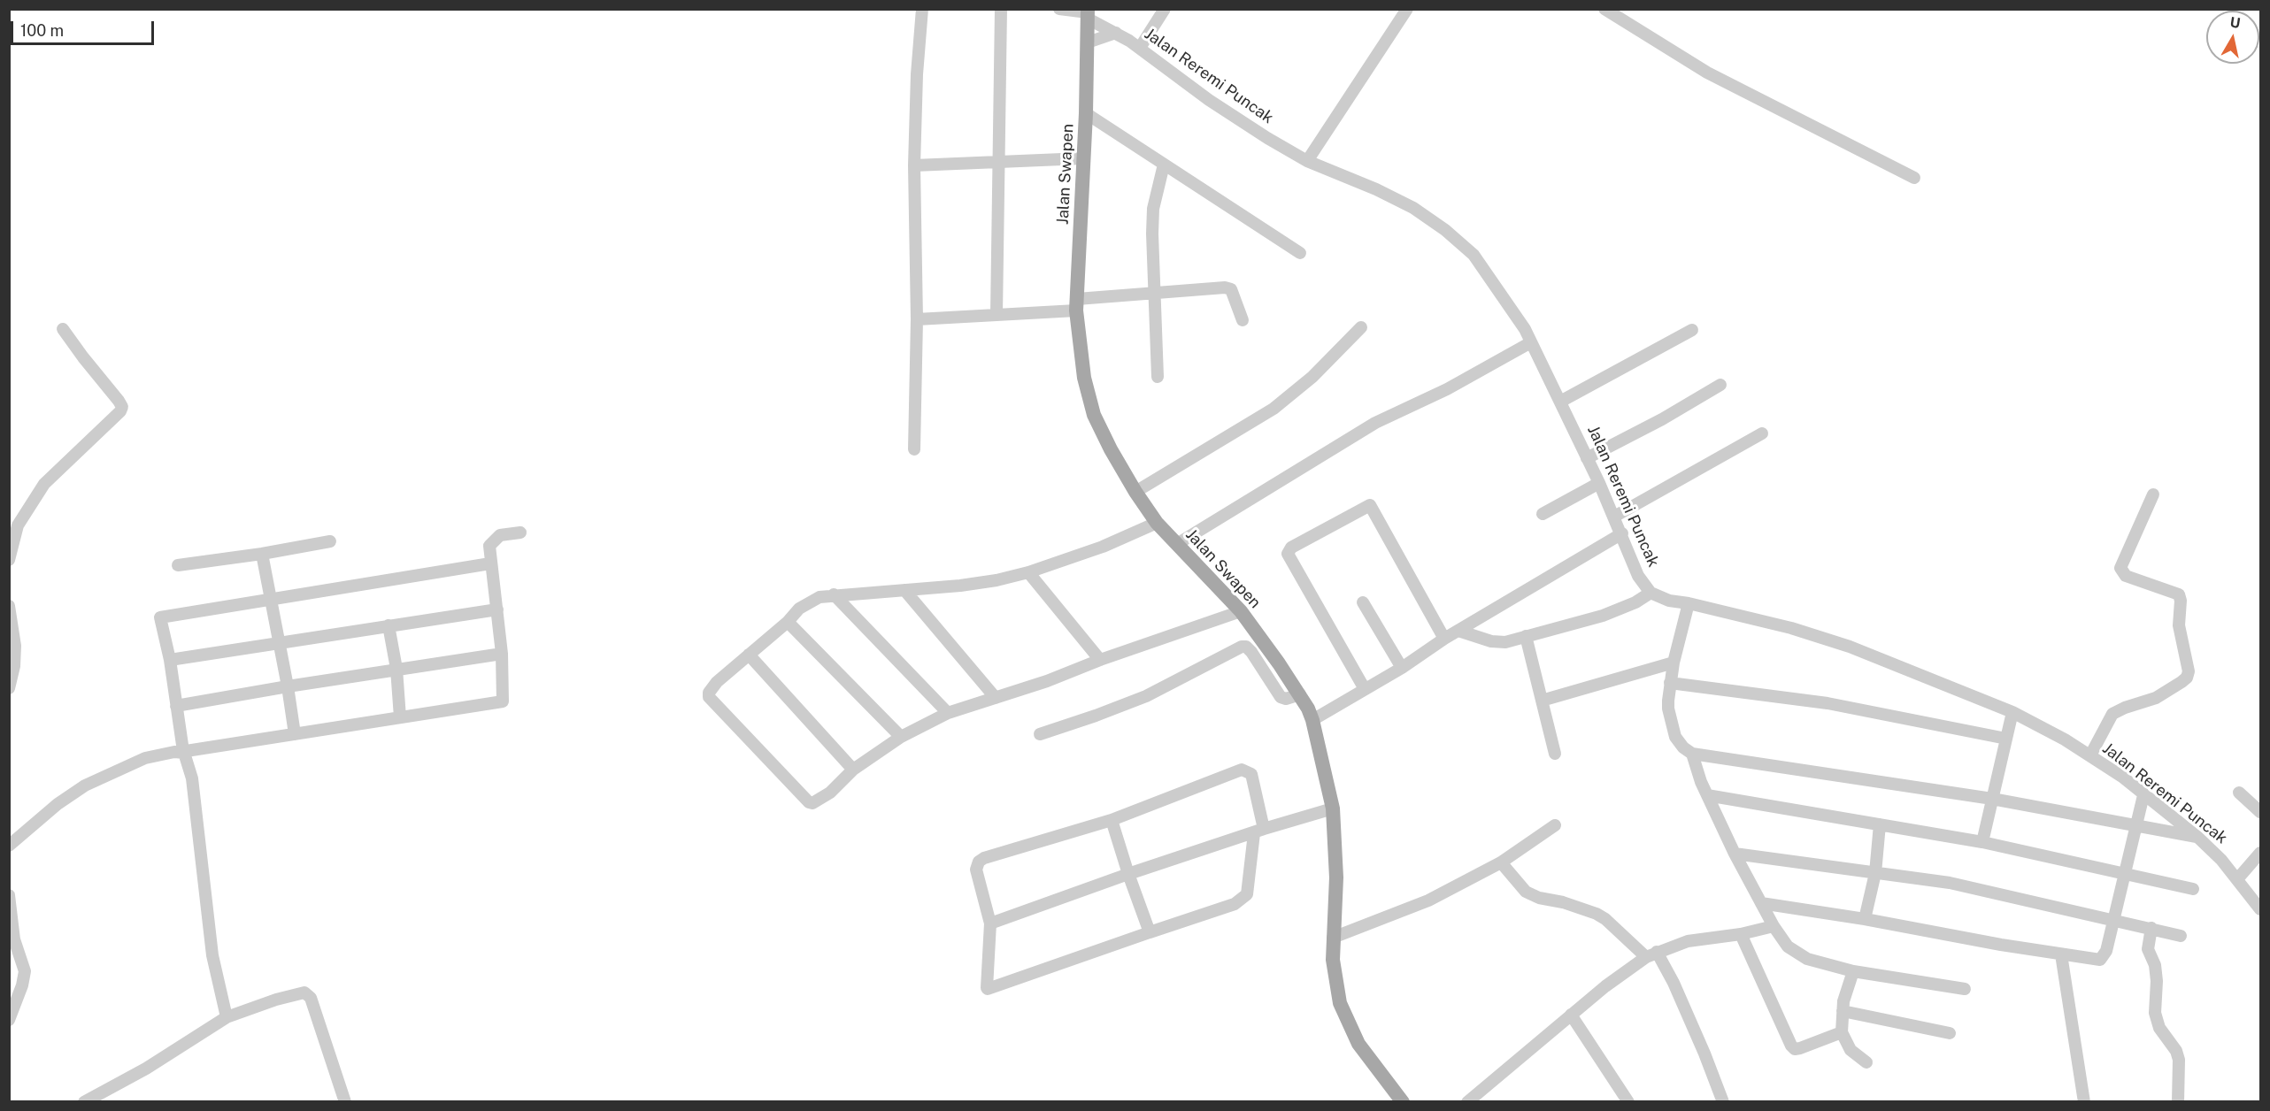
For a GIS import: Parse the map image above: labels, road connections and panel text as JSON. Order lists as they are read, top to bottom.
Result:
{
  "streets": {
    "main road": ["Jalan Swapen"],
    "street": ["Jalan Reremi Puncak"]
  },
  "scale_bar": "100 m",
  "north": "top"
}
